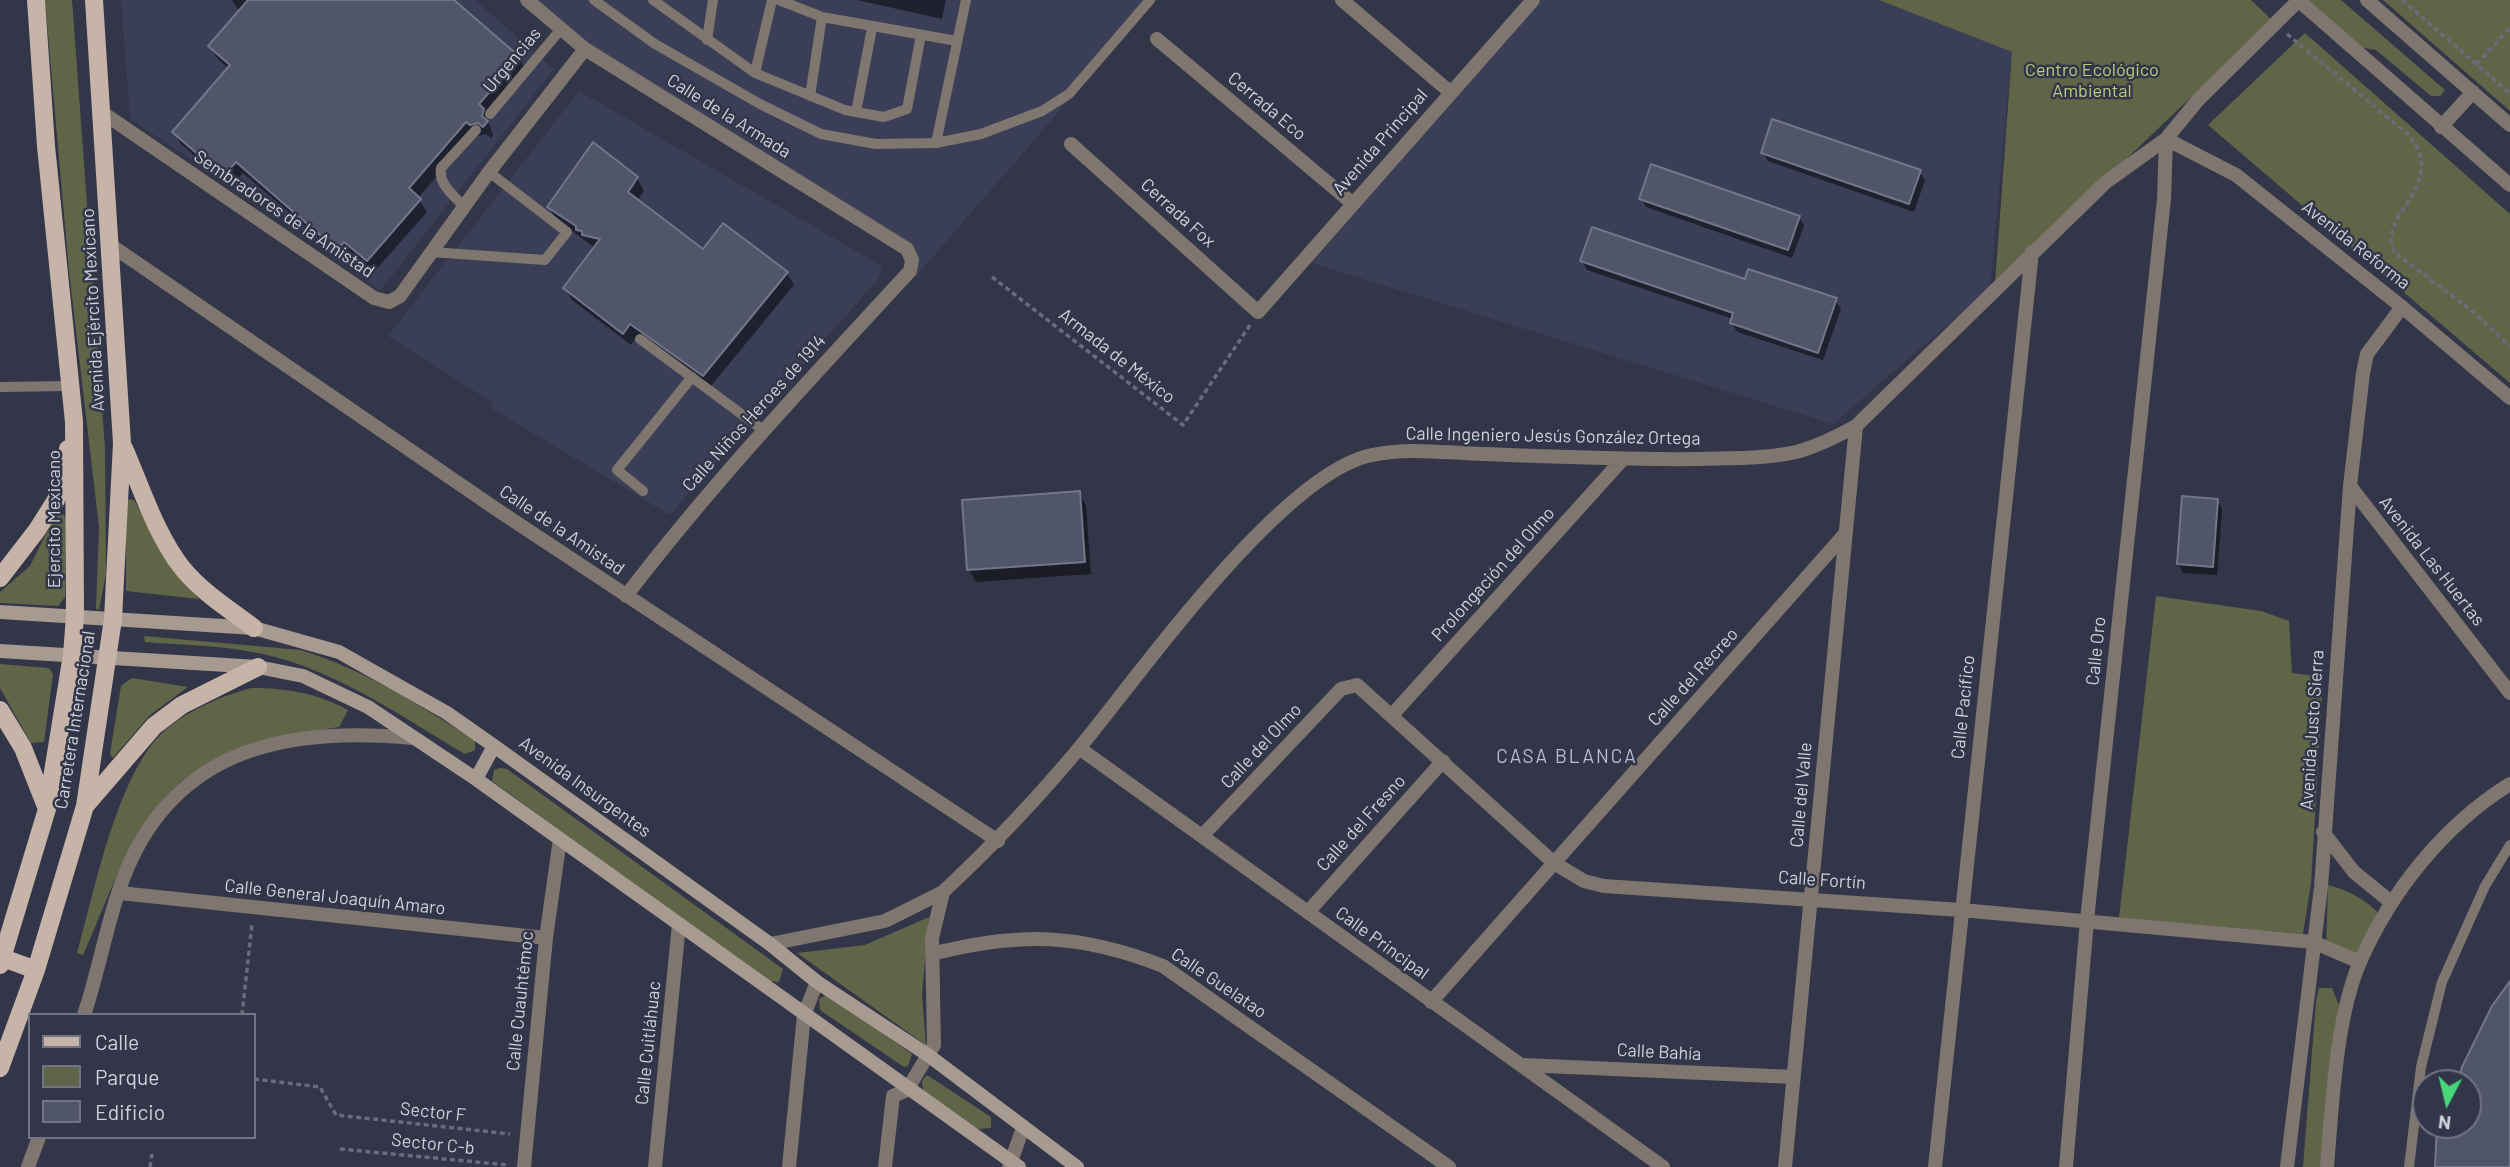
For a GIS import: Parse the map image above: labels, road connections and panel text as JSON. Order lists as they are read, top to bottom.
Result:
{
  "streets": {
    "main road": [
      "Avenida Ejército Mexicano",
      "Ejercito Mexicano",
      "Carretera Internacional",
      "Avenida Insurgentes"
    ],
    "street": [
      "Cerrada Eco",
      "Calle de la Armada",
      "Avenida Principal",
      "Cerrada Fox",
      "Sembradores de la Amistad",
      "Avenida Reforma",
      "Calle Niños Heroes de 1914",
      "Calle Ingeniero Jesús González Ortega",
      "Calle de la Amistad",
      "Avenida Las Huertas",
      "Prolongación del Olmo",
      "Calle Oro",
      "Calle del Recreo",
      "Calle Pacífico",
      "Avenida Justo Sierra",
      "Calle del Olmo",
      "Calle del Valle",
      "Calle del Fresno",
      "Calle Fortín",
      "Calle General Joaquín Amaro",
      "Calle Principal",
      "Calle Guelatao",
      "Calle Cuauhtémoc",
      "Calle Cuitláhuac",
      "Calle Bahía"
    ],
    "lane": ["Urgencias"],
    "path": ["Armada de México", "Sector F", "Sector C-b"]
  },
  "crossings": [
    ["Urgencias", "Calle de la Armada"],
    ["Cerrada Eco", "Avenida Principal"],
    ["Calle de la Armada", "Sembradores de la Amistad"],
    ["Calle de la Armada", "Calle Niños Heroes de 1914"],
    ["Avenida Principal", "Cerrada Fox"],
    ["Avenida Principal", "Armada de México"],
    ["Cerrada Fox", "Armada de México"],
    ["Sembradores de la Amistad", "Avenida Ejército Mexicano"],
    ["Avenida Reforma", "Calle Ingeniero Jesús González Ortega"],
    ["Avenida Reforma", "Calle Oro"],
    ["Avenida Reforma", "Avenida Justo Sierra"],
    ["Avenida Ejército Mexicano", "Ejercito Mexicano"],
    ["Avenida Ejército Mexicano", "Calle de la Amistad"],
    ["Avenida Ejército Mexicano", "Carretera Internacional"],
    ["Avenida Ejército Mexicano", "Avenida Insurgentes"],
    ["Calle Niños Heroes de 1914", "Calle de la Amistad"],
    ["Calle Ingeniero Jesús González Ortega", "Calle de la Amistad"],
    ["Calle Ingeniero Jesús González Ortega", "Prolongación del Olmo"],
    ["Calle Ingeniero Jesús González Ortega", "Calle Oro"],
    ["Calle Ingeniero Jesús González Ortega", "Calle Pacífico"],
    ["Calle Ingeniero Jesús González Ortega", "Avenida Insurgentes"],
    ["Calle Ingeniero Jesús González Ortega", "Calle del Valle"],
    ["Calle Ingeniero Jesús González Ortega", "Calle Principal"],
    ["Ejercito Mexicano", "Carretera Internacional"],
    ["Ejercito Mexicano", "Avenida Insurgentes"],
    ["Avenida Las Huertas", "Avenida Justo Sierra"],
    ["Prolongación del Olmo", "Calle Fortín"],
    ["Calle Oro", "Calle Fortín"],
    ["Calle del Recreo", "Calle del Valle"],
    ["Calle del Recreo", "Calle Fortín"],
    ["Calle del Recreo", "Calle Principal"],
    ["Calle Pacífico", "Calle Fortín"],
    ["Carretera Internacional", "Avenida Insurgentes"],
    ["Avenida Justo Sierra", "Calle Fortín"],
    ["Calle del Olmo", "Calle Fortín"],
    ["Calle del Olmo", "Calle Principal"],
    ["Calle del Valle", "Calle Fortín"],
    ["Calle del Valle", "Calle Bahía"],
    ["Calle del Fresno", "Calle Fortín"],
    ["Calle del Fresno", "Calle Principal"],
    ["Calle General Joaquín Amaro", "Calle Cuauhtémoc"],
    ["Calle Principal", "Calle Bahía"],
    ["Calle Cuauhtémoc", "Sector F"],
    ["Calle Cuauhtémoc", "Sector C-b"]
  ],
  "districts": ["CASA BLANCA"],
  "parks": ["Centro Ecológico Ambiental"],
  "legend": ["Calle", "Parque", "Edificio"],
  "north": "bottom"
}
